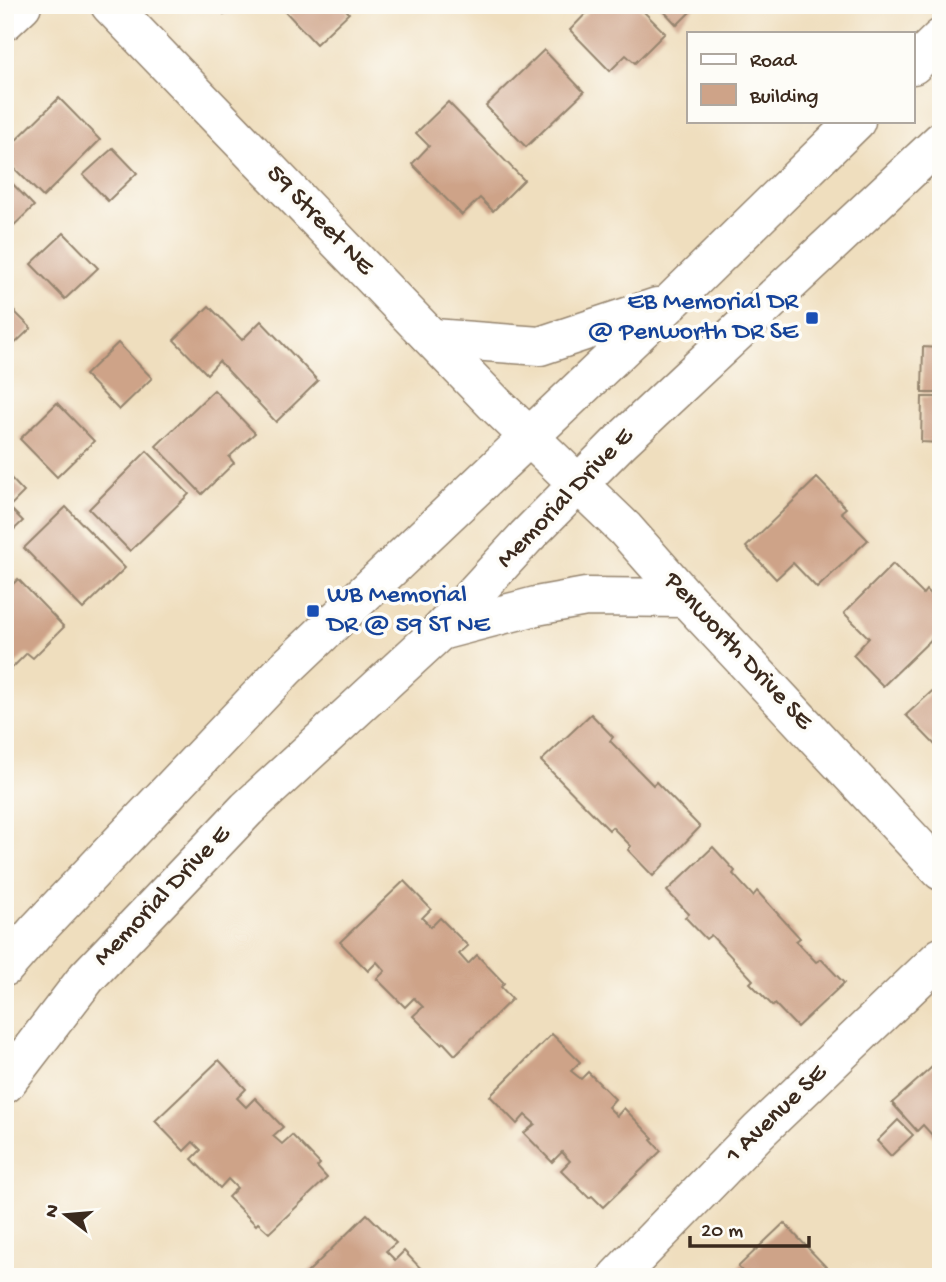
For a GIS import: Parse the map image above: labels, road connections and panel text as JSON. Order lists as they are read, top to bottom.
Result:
{
  "streets": {
    "main road": [
      "59 Street NE",
      "Memorial Drive E",
      "Penworth Drive SE",
      "1 Avenue SE"
    ]
  },
  "crossings": [
    ["59 Street NE", "Penworth Drive SE"],
    ["Memorial Drive E", "Penworth Drive SE"]
  ],
  "places": {
    "transit": ["EB Memorial DR @ Penworth DR SE", "WB Memorial DR @ 59 ST NE"]
  },
  "legend": ["Road", "Building"],
  "scale_bar": "20 m",
  "north": "left"
}
